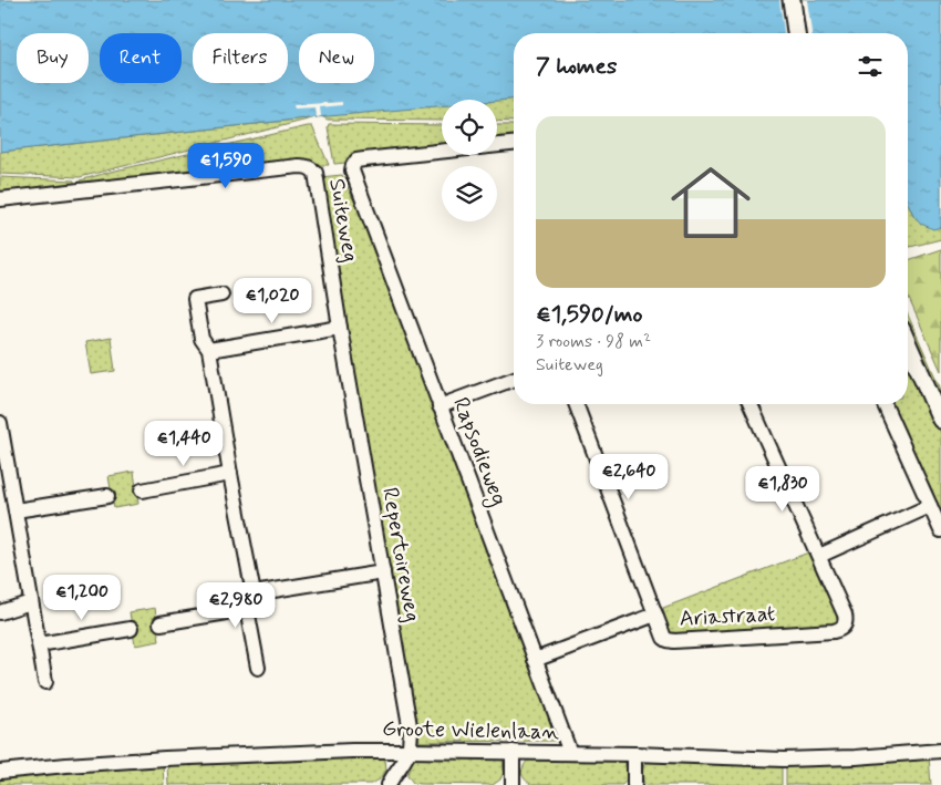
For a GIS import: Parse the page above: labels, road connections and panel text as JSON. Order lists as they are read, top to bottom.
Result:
{
  "streets": {
    "street": [
      "Suiteweg",
      "Rapsodieweg",
      "Repertoireweg",
      "Ariastraat",
      "Groote Wielenlaan"
    ]
  },
  "crossings": [
    ["Suiteweg", "Repertoireweg"],
    ["Rapsodieweg", "Ariastraat"],
    ["Rapsodieweg", "Groote Wielenlaan"],
    ["Repertoireweg", "Groote Wielenlaan"]
  ],
  "page": {
    "chip": [
      "Buy",
      "Rent",
      "Filters",
      "New"
    ],
    "heading": "7 homes",
    "list": [
      {
        "name": "€1,590/mo",
        "note": "3 rooms · 98 m² · Suiteweg"
      }
    ],
    "price": [
      "€1,590",
      "€1,020",
      "€1,440",
      "€2,640",
      "€1,830",
      "€1,200",
      "€2,980"
    ]
  }
}
